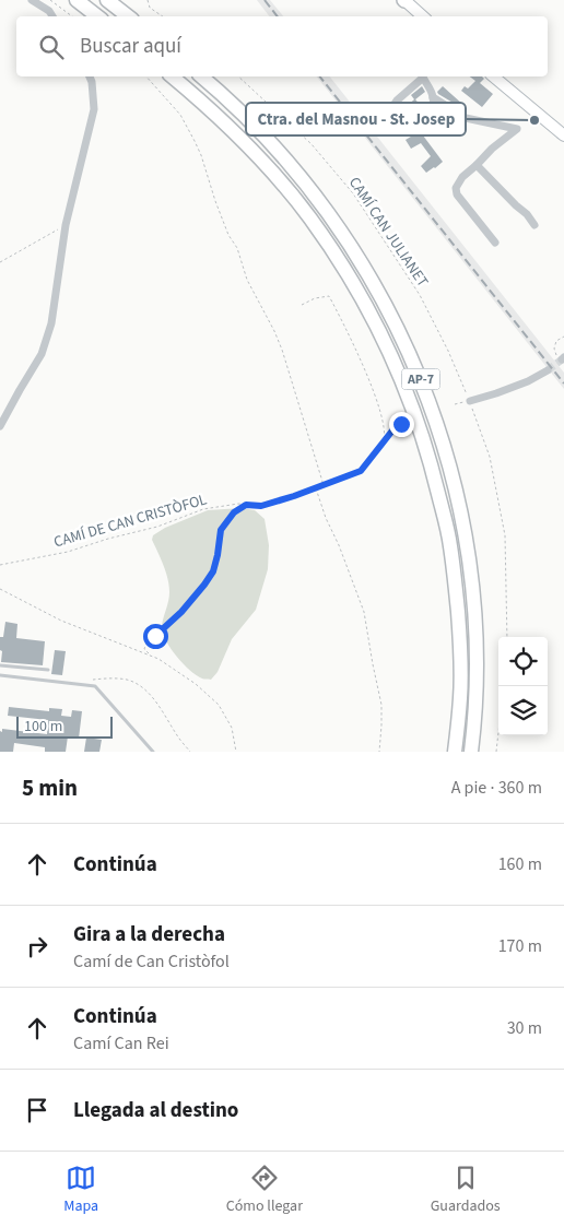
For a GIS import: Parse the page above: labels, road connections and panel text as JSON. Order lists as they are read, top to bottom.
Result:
{
  "streets": {
    "highway": ["AP-7"],
    "path": ["CAMÍ CAN JULIANET", "CAMÍ DE CAN CRISTÒFOL"]
  },
  "places": ["Ctra. del Masnou - St. Josep"],
  "scale_bar": "100 m",
  "page": {
    "search": "Buscar aquí",
    "scale": "100 m",
    "heading": ["5 min", "A pie · 360 m"],
    "list": [
      ["Continúa", "160 m"],
      ["Gira a la derecha", "Camí de Can Cristòfol", "170 m"],
      ["Continúa", "Camí Can Rei", "30 m"],
      "Llegada al destino"
    ],
    "nav": ["Mapa", "Cómo llegar", "Guardados"]
  }
}
